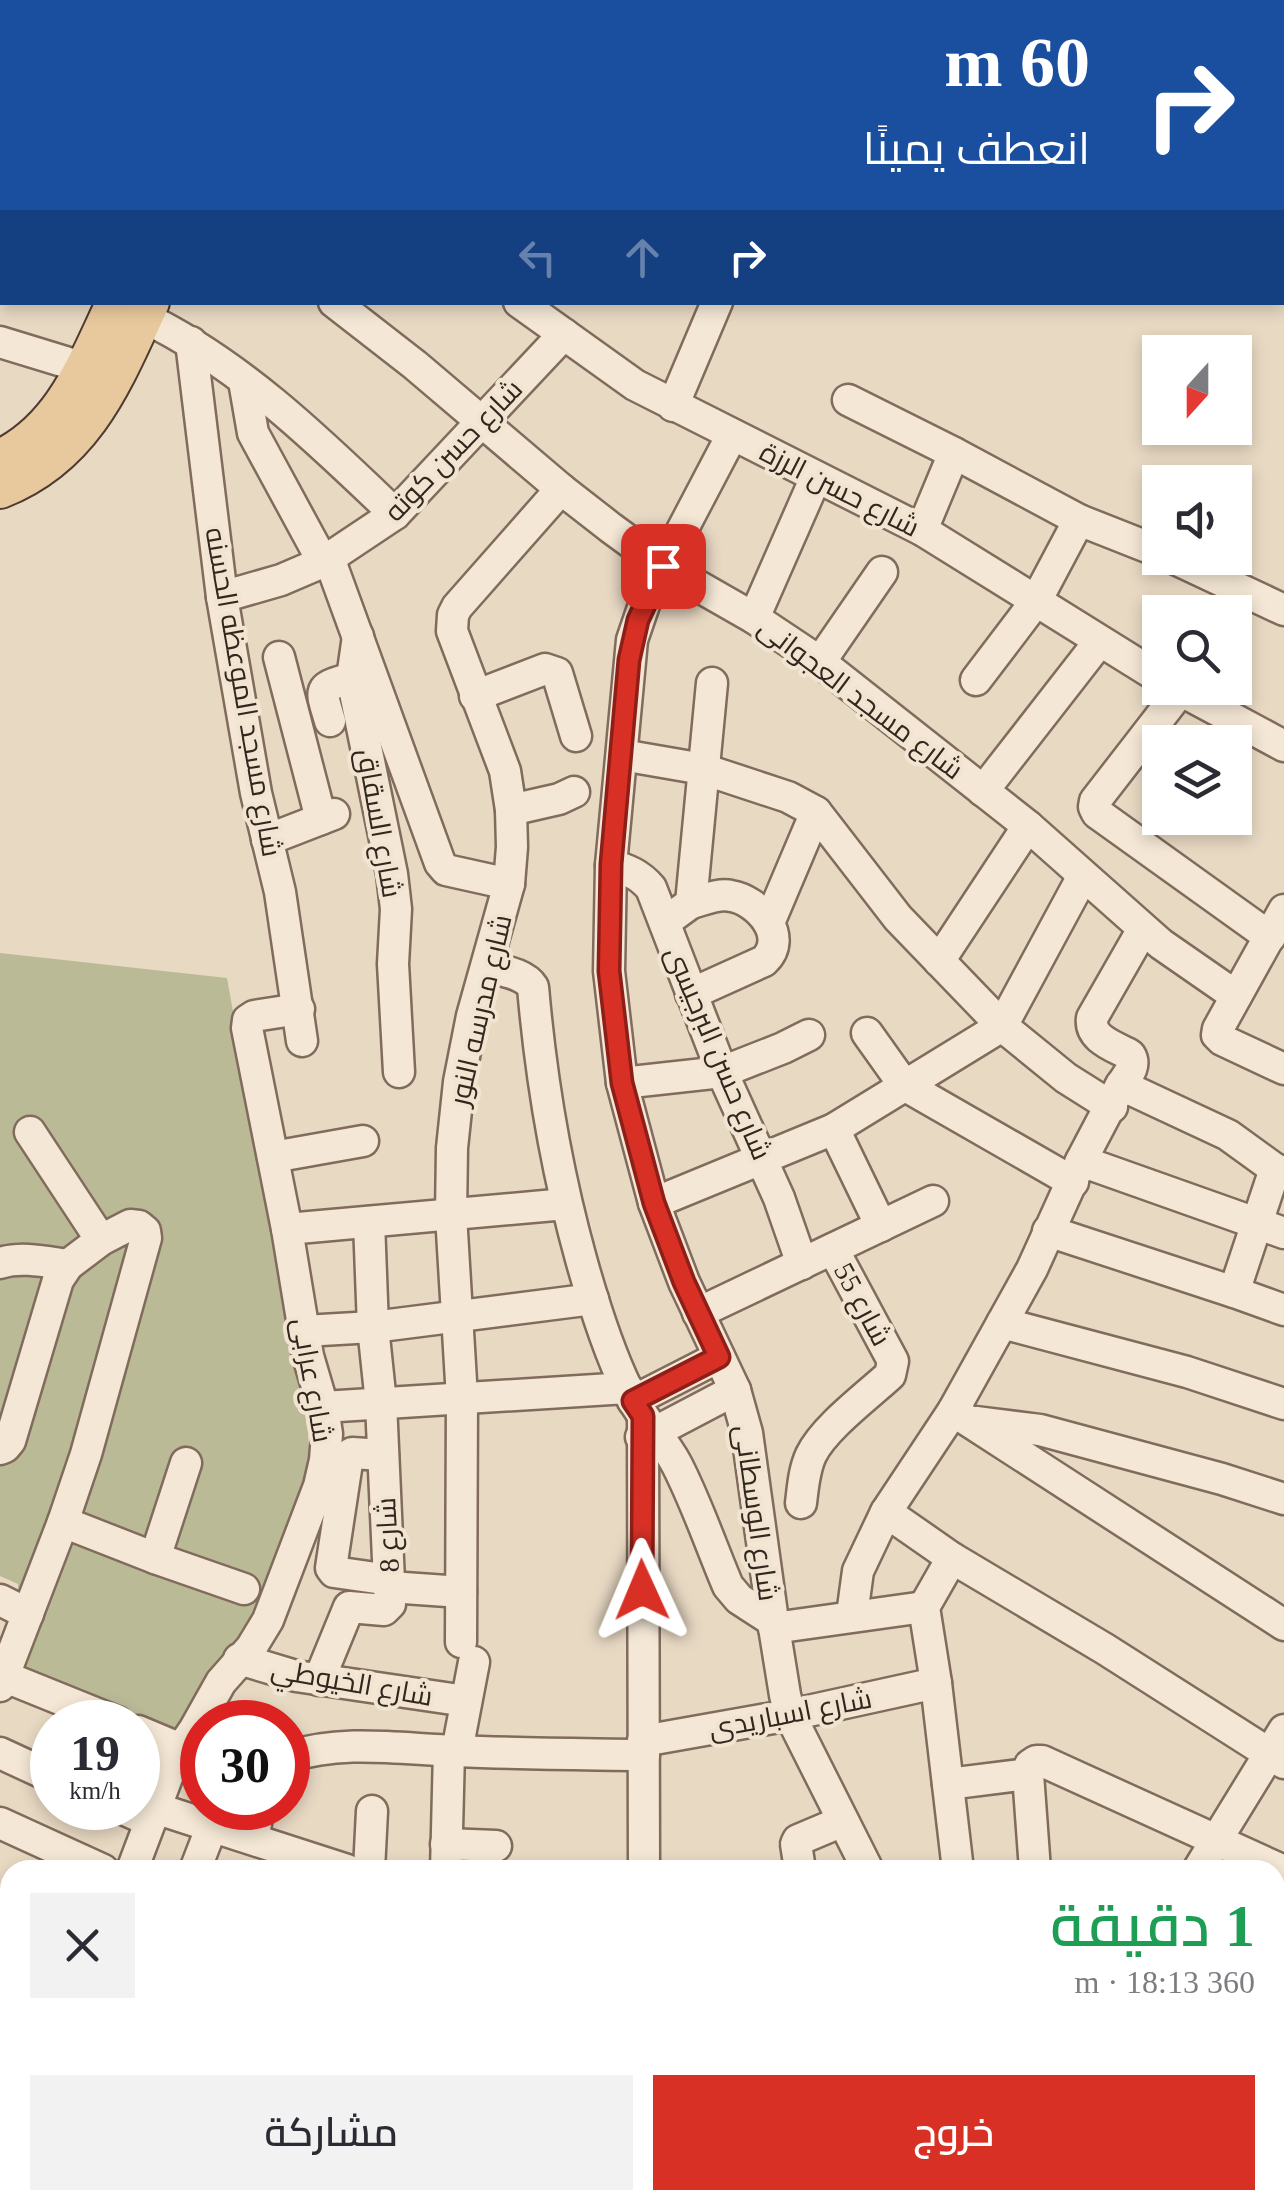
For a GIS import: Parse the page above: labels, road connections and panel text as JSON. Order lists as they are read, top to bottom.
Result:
{
  "streets": {
    "street": [
      "شارع حسن كوته",
      "شارع حسن الرزة",
      "شارع مسجد الموعظه الحسنه",
      "شارع مسجد العجوانى",
      "شارع السقاق",
      "شارع مدرسه النور",
      "شارع حسن البرجيسى",
      "شارع 55",
      "شارع عرابى",
      "شارع الوسطانى",
      "شارع 8",
      "شارع الخيوطي",
      "شارع اسباريدى"
    ]
  },
  "crossings": [
    ["شارع حسن كوته", "شارع حسن الرزة"],
    ["شارع حسن كوته", "شارع مسجد الموعظه الحسنه"],
    ["شارع حسن كوته", "شارع مسجد العجوانى"],
    ["شارع حسن الرزة", "شارع الوسطانى"],
    ["شارع مسجد الموعظه الحسنه", "شارع عرابى"],
    ["شارع مسجد العجوانى", "شارع مدرسه النور"],
    ["شارع مسجد العجوانى", "شارع الوسطانى"],
    ["شارع مدرسه النور", "شارع الخيوطي"],
    ["شارع مدرسه النور", "شارع اسباريدى"],
    ["شارع حسن البرجيسى", "شارع الوسطانى"],
    ["شارع عرابى", "شارع الخيوطي"],
    ["شارع الوسطانى", "شارع اسباريدى"],
    ["شارع 8", "شارع الخيوطي"]
  ],
  "north": "bottom",
  "page": {
    "turn": ["60 m", "انعطف يمينًا"],
    "speed": "19 km/h",
    "limit": "30",
    "heading": ["1 دقيقة", "360 m · 18:13"],
    "buttons": ["خروج", "مشاركة"]
  }
}
